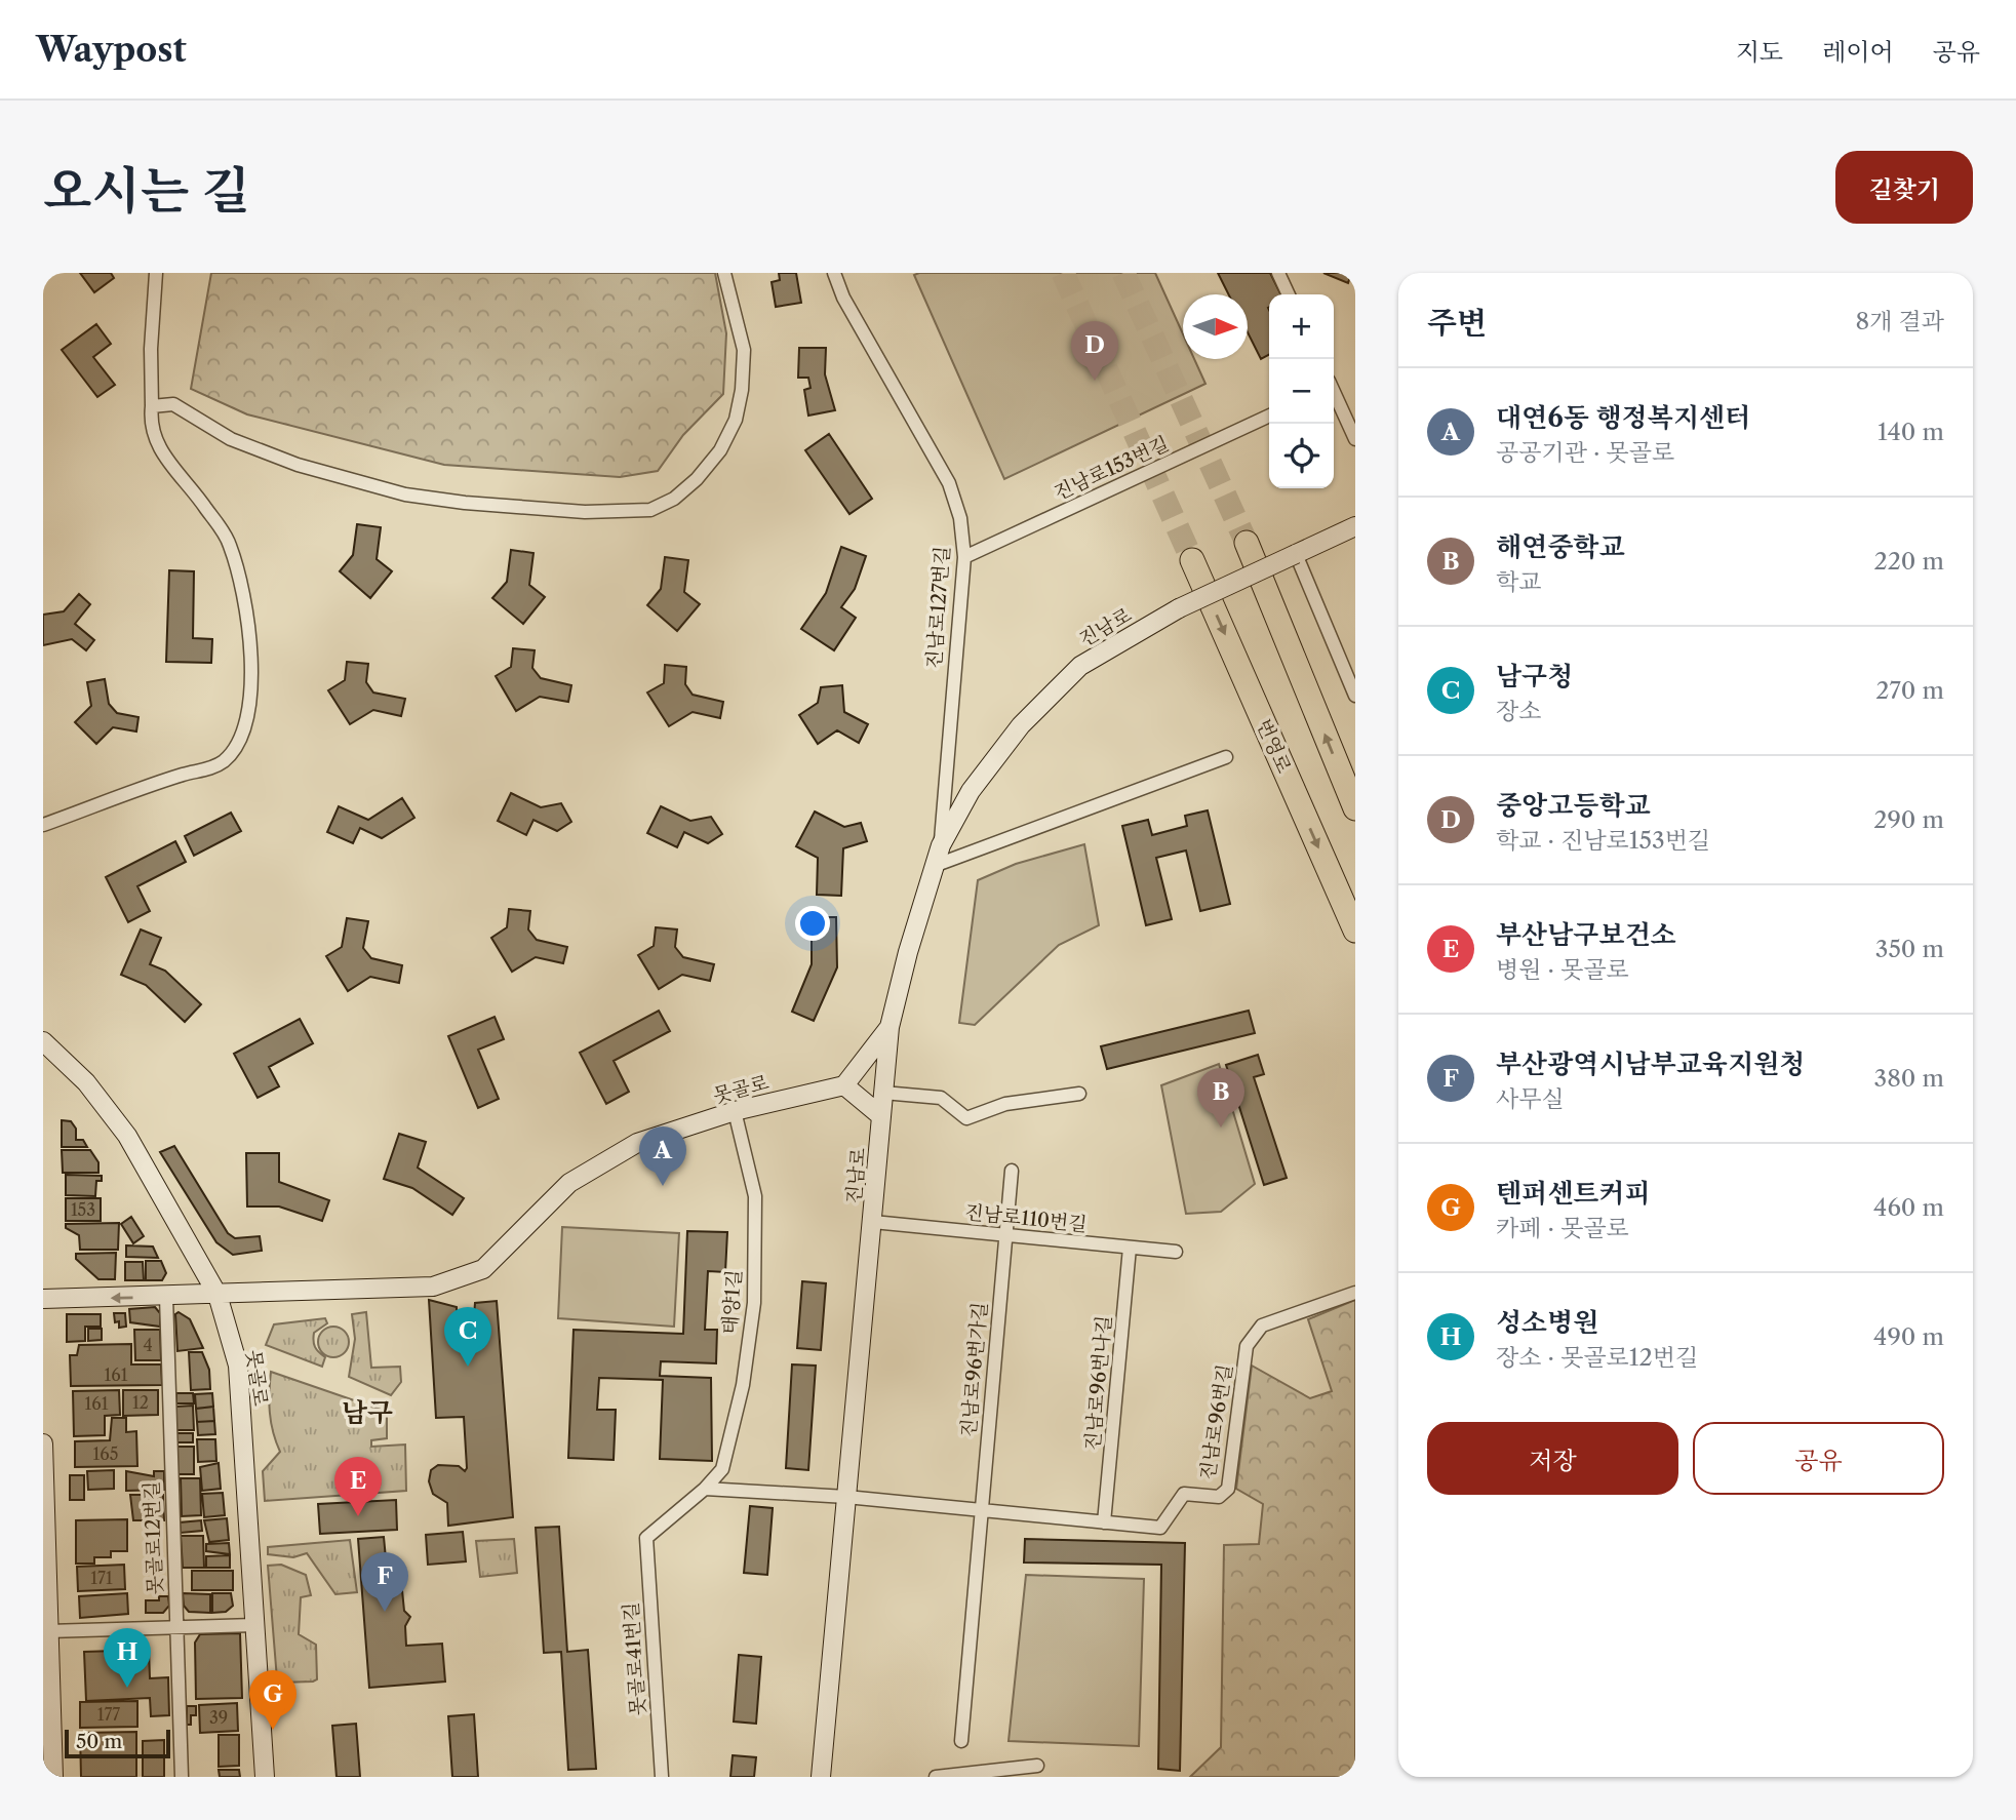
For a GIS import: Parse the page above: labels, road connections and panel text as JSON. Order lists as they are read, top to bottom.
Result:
{
  "streets": {
    "highway": ["번영로"],
    "main road": ["진남로", "못골로"],
    "street": [
      "진남로153번길",
      "진남로127번길",
      "진남로110번길",
      "태양1길",
      "진남로96번가길",
      "진남로96번나길",
      "진남로96번길",
      "못골로12번길",
      "못골로41번길"
    ]
  },
  "crossings": [
    ["진남로153번길", "진남로127번길"],
    ["진남로127번길", "진남로"],
    ["진남로", "진남로110번길"],
    ["진남로", "진남로96번길"],
    ["못골로", "태양1길"],
    ["못골로", "못골로12번길"],
    ["진남로110번길", "진남로96번가길"],
    ["진남로110번길", "진남로96번나길"],
    ["태양1길", "못골로41번길"],
    ["진남로96번가길", "진남로96번길"],
    ["진남로96번나길", "진남로96번길"]
  ],
  "districts": ["남구"],
  "house_numbers": [
    "153",
    "4",
    "161",
    "12",
    "161",
    "165",
    "171",
    "177",
    "39"
  ],
  "scale_bar": "50 m",
  "north": "right",
  "page": {
    "header": "Waypost",
    "nav": ["지도", "레이어", "공유"],
    "title": "오시는 길",
    "buttons": [
      "길찾기",
      ["저장", "공유"]
    ],
    "heading": ["주변", "8개 결과"],
    "map_buttons": ["+", "−"],
    "pins": [
      "D",
      "B",
      "A",
      "C",
      "E",
      "F",
      "H",
      "G"
    ],
    "list": [
      {
        "mark": "A",
        "name": "대연6동 행정복지센터",
        "note": "공공기관 · 못골로",
        "value": "140 m"
      },
      {
        "mark": "B",
        "name": "해연중학교",
        "note": "학교",
        "value": "220 m"
      },
      {
        "mark": "C",
        "name": "남구청",
        "note": "장소",
        "value": "270 m"
      },
      {
        "mark": "D",
        "name": "중앙고등학교",
        "note": "학교 · 진남로153번길",
        "value": "290 m"
      },
      {
        "mark": "E",
        "name": "부산남구보건소",
        "note": "병원 · 못골로",
        "value": "350 m"
      },
      {
        "mark": "F",
        "name": "부산광역시남부교육지원청",
        "note": "사무실",
        "value": "380 m"
      },
      {
        "mark": "G",
        "name": "텐퍼센트커피",
        "note": "카페 · 못골로",
        "value": "460 m"
      },
      {
        "mark": "H",
        "name": "성소병원",
        "note": "장소 · 못골로12번길",
        "value": "490 m"
      }
    ],
    "scale": "50 m"
  }
}
